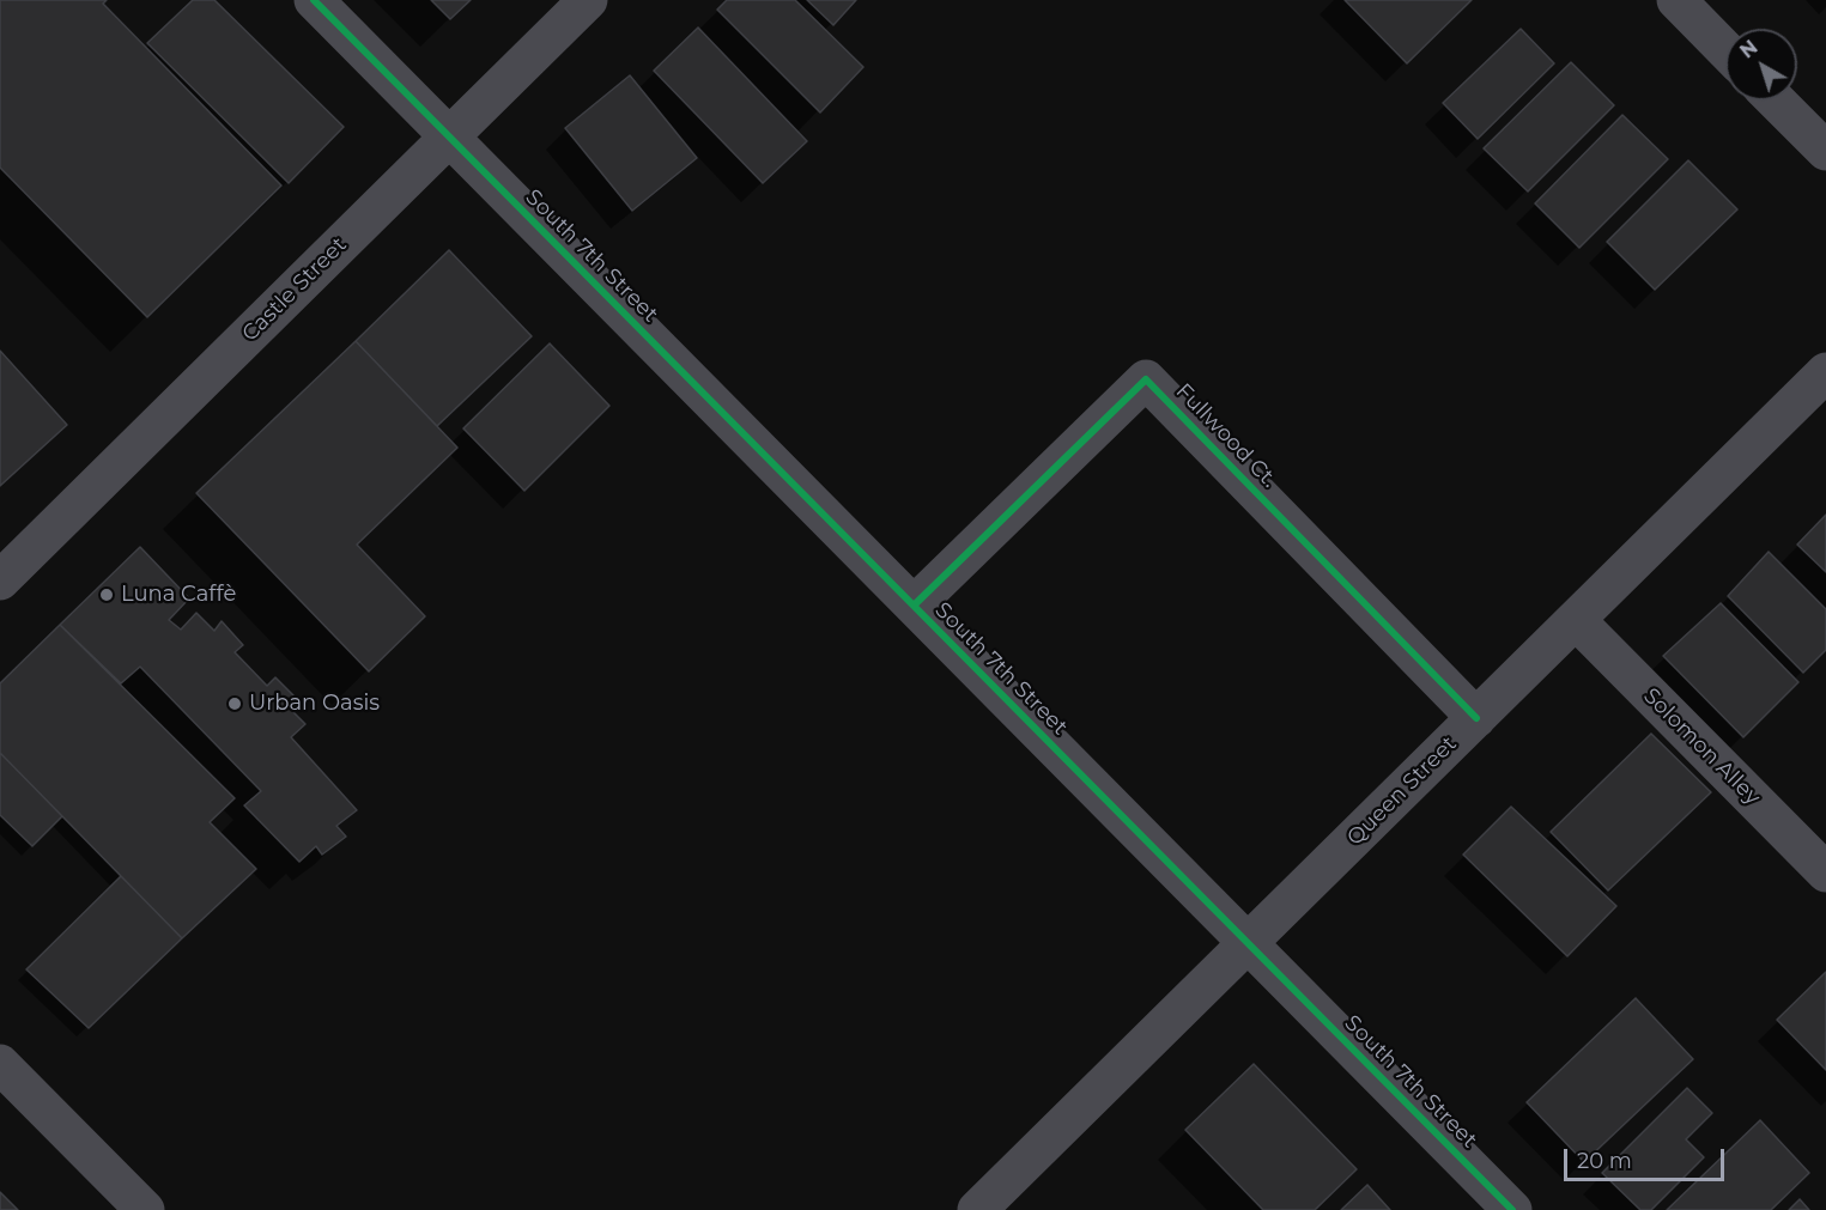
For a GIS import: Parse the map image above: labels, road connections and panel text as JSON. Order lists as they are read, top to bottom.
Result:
{
  "streets": {
    "street": [
      "South 7th Street",
      "Castle Street",
      "Fullwood Ct.",
      "Solomon Alley",
      "Queen Street"
    ]
  },
  "crossings": [
    ["South 7th Street", "Castle Street"],
    ["South 7th Street", "Fullwood Ct."],
    ["South 7th Street", "Queen Street"],
    ["Fullwood Ct.", "Queen Street"],
    ["Solomon Alley", "Queen Street"]
  ],
  "places": ["Luna Caffè", "Urban Oasis"],
  "scale_bar": "20 m",
  "north": "top left"
}
